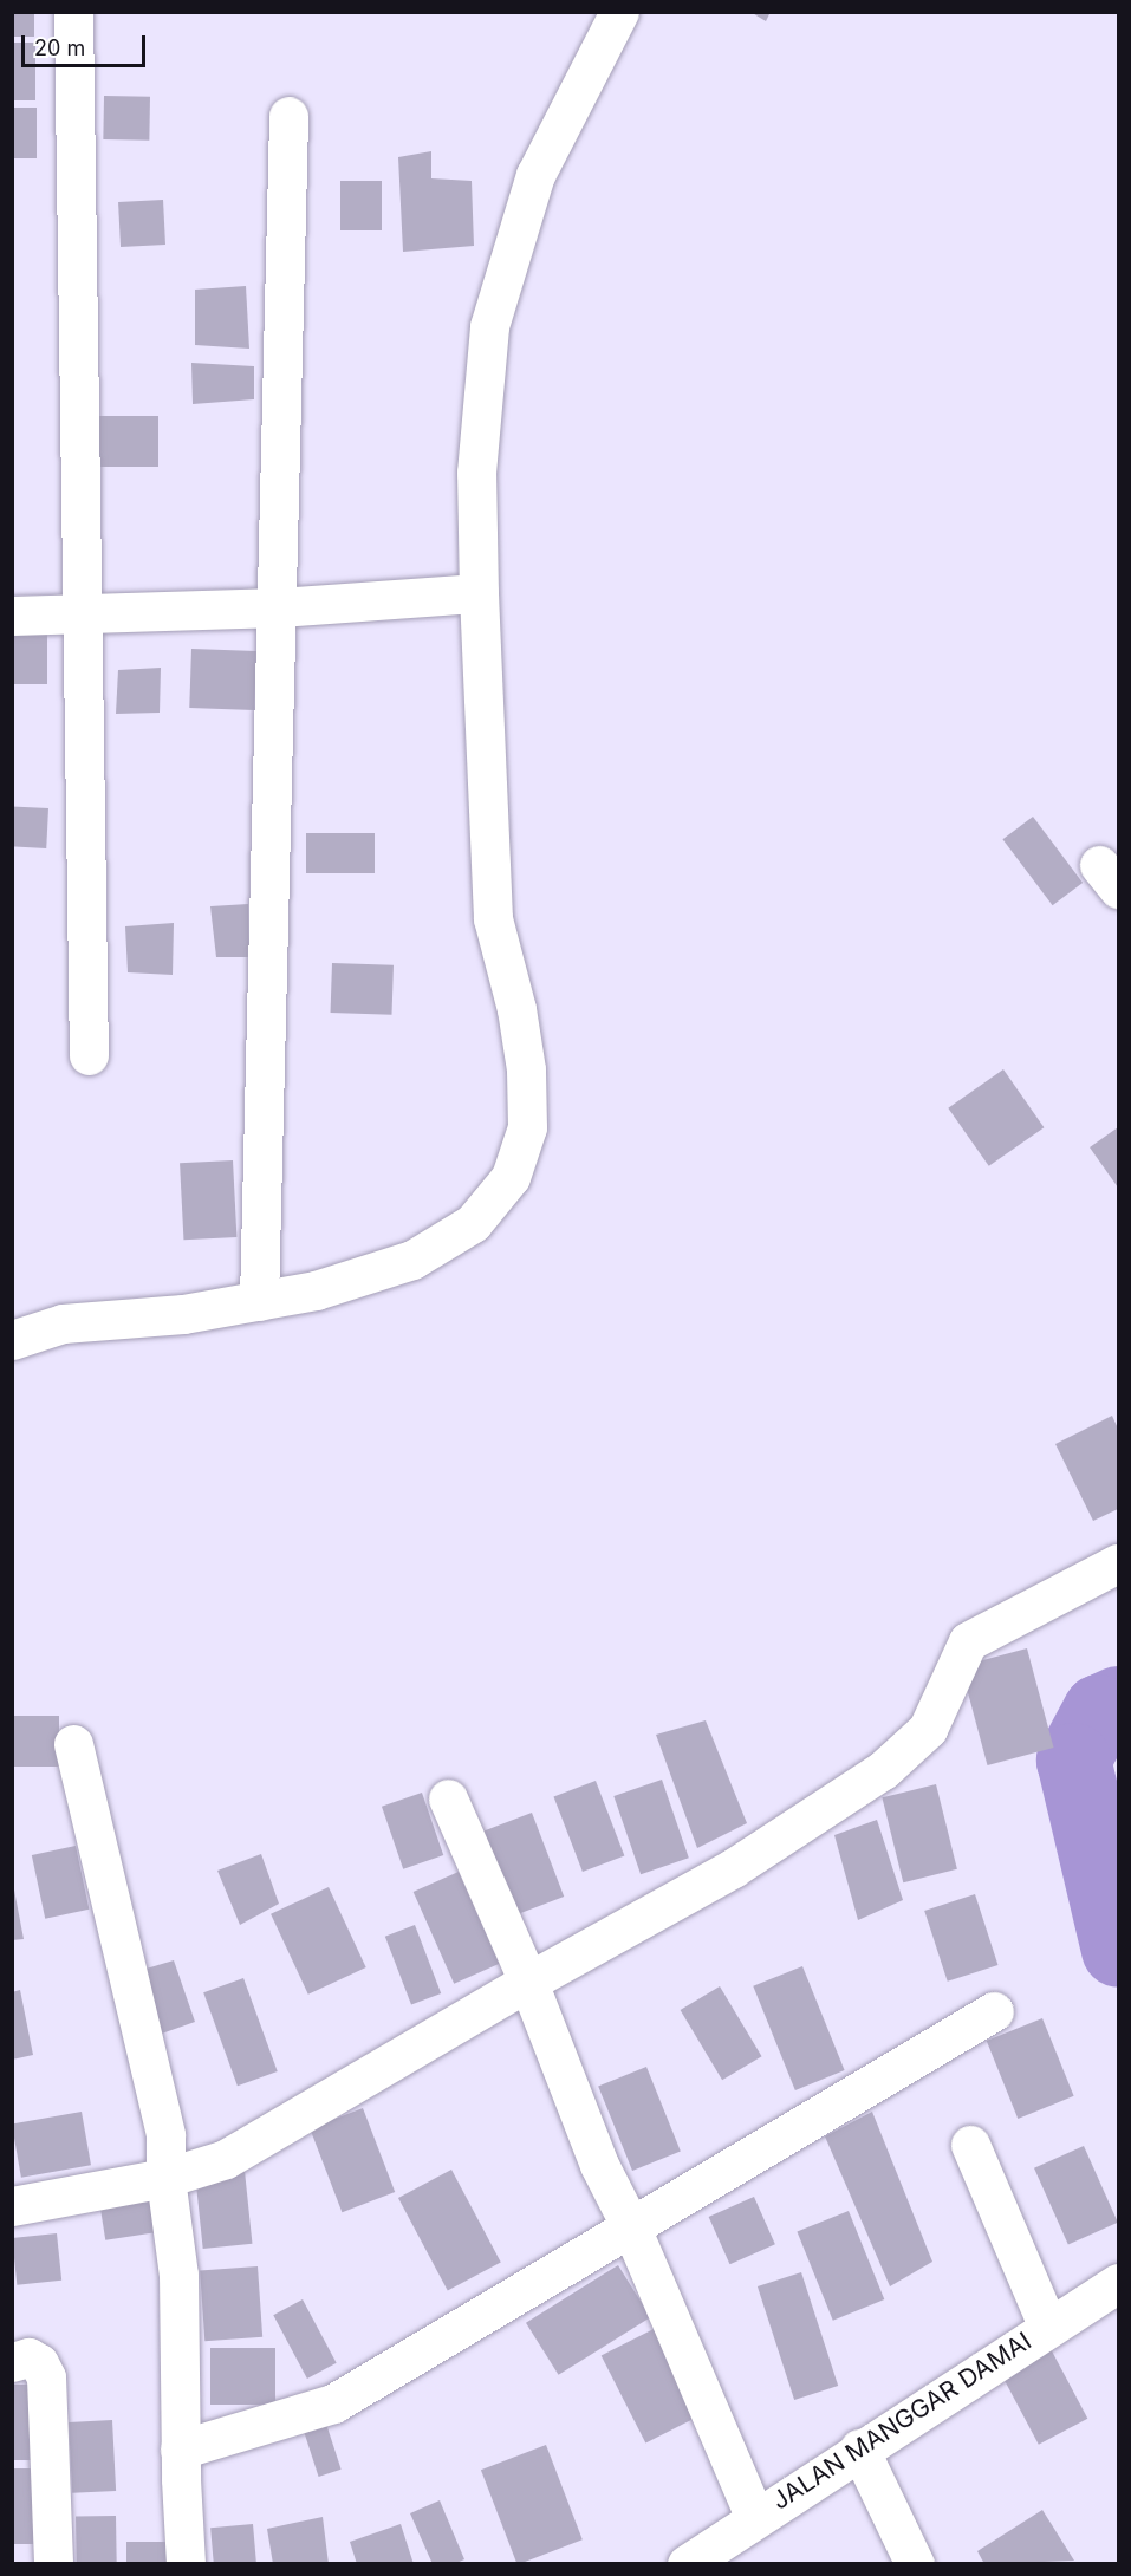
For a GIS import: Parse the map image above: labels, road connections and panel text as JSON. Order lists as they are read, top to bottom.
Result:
{
  "streets": {
    "street": ["JALAN MANGGAR DAMAI"]
  },
  "scale_bar": "20 m"
}
